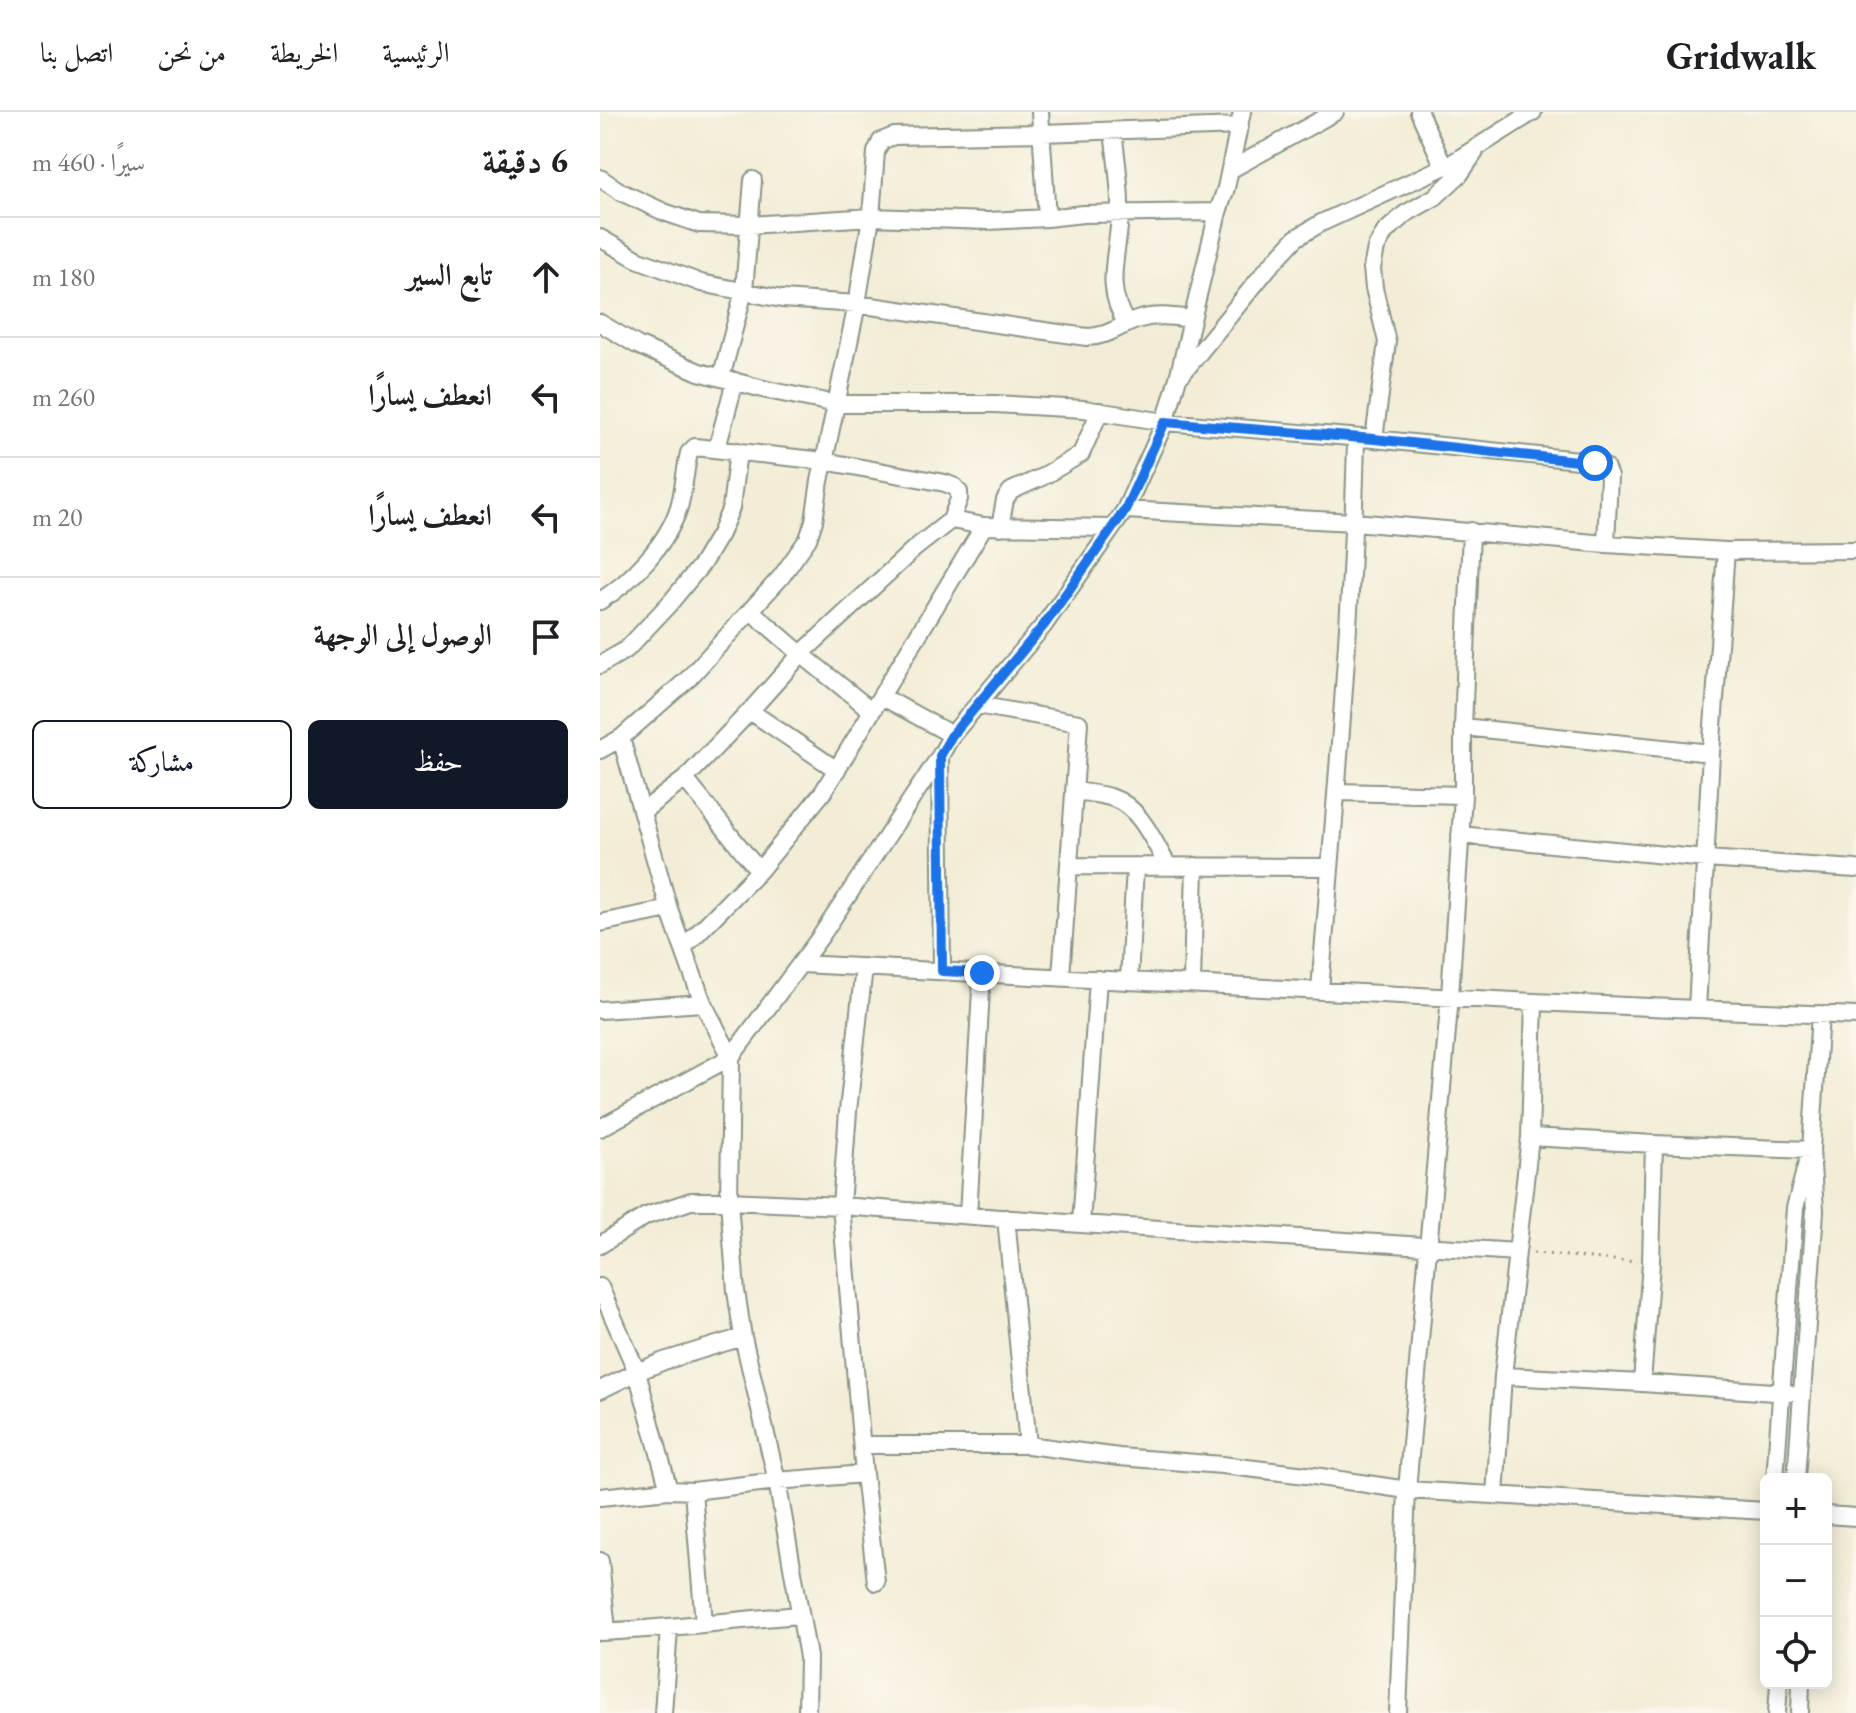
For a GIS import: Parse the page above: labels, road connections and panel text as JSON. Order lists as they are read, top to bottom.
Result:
{
  "page": {
    "header": "Gridwalk",
    "nav": [
      "الرئيسية",
      "الخريطة",
      "من نحن",
      "اتصل بنا"
    ],
    "heading": ["6 دقيقة", "سيرًا · 460 m"],
    "list": [
      ["تابع السير", "180 m"],
      ["انعطف يسارًا", "260 m"],
      ["انعطف يسارًا", "20 m"],
      "الوصول إلى الوجهة"
    ],
    "buttons": ["حفظ", "مشاركة"],
    "map_buttons": ["+", "−"]
  }
}
